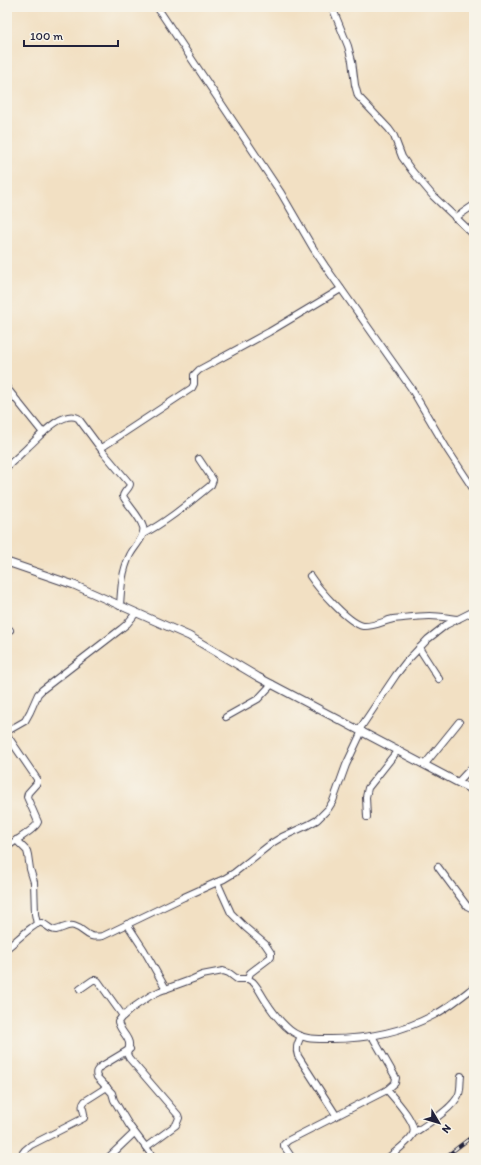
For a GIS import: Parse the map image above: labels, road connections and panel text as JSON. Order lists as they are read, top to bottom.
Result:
{
  "scale_bar": "100 m",
  "north": "bottom right"
}
